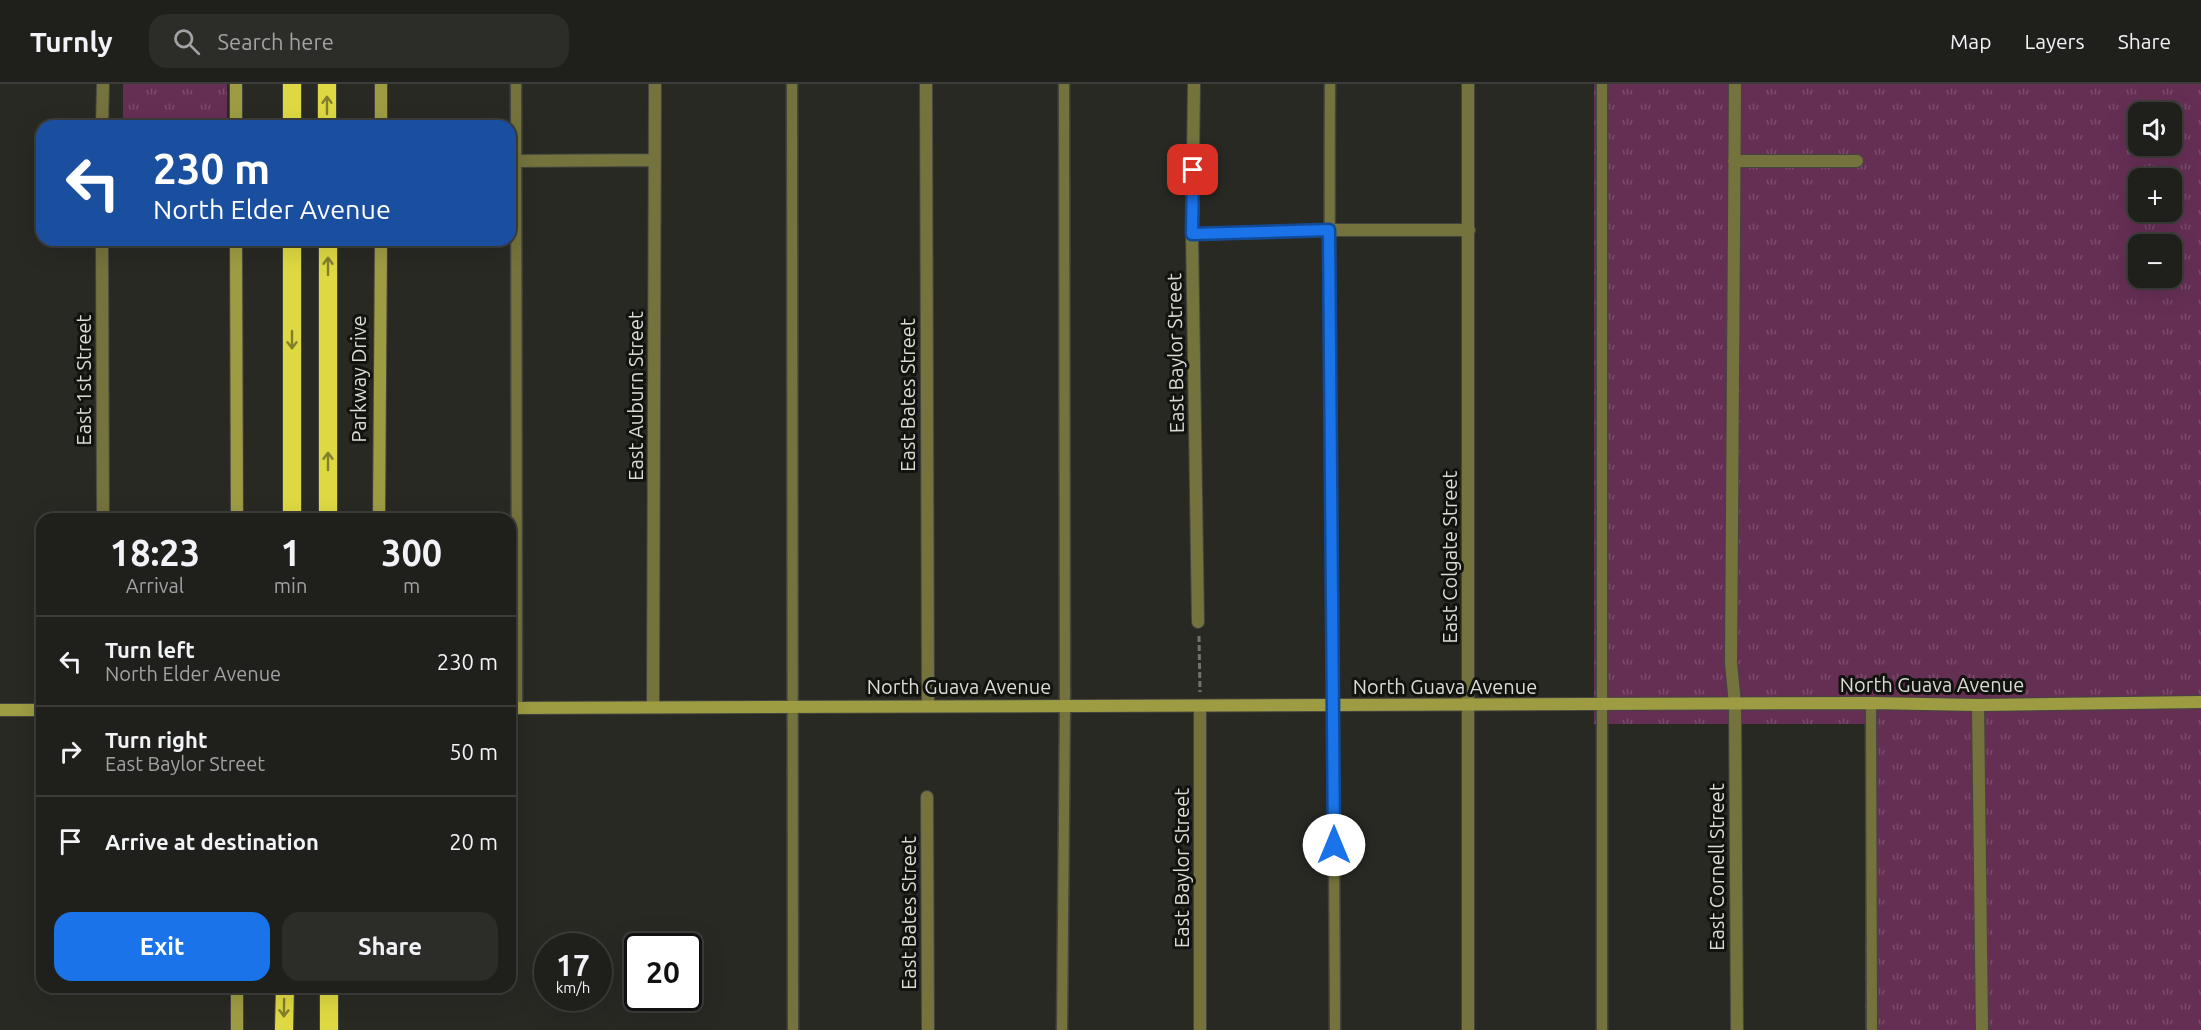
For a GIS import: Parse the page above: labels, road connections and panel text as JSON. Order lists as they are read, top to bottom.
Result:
{
  "streets": {
    "highway": ["Parkway Drive"],
    "street": [
      "East Baylor Street",
      "East 1st Street",
      "East Bates Street",
      "East Auburn Street",
      "East Colgate Street",
      "North Guava Avenue",
      "East Cornell Street"
    ]
  },
  "crossings": [
    ["East Baylor Street", "North Guava Avenue"],
    ["East Bates Street", "North Guava Avenue"],
    ["East Auburn Street", "North Guava Avenue"],
    ["East Colgate Street", "North Guava Avenue"],
    ["North Guava Avenue", "East Cornell Street"]
  ],
  "page": {
    "header": "Turnly",
    "search": "Search here",
    "nav": ["Map", "Layers", "Share"],
    "map_buttons": ["+", "−"],
    "turn": ["230 m", "North Elder Avenue"],
    "eta": [
      "18:23",
      "Arrival",
      "1",
      "min",
      "300",
      "m"
    ],
    "list": [
      {
        "name": "Turn left",
        "note": "North Elder Avenue",
        "value": "230 m"
      },
      {
        "name": "Turn right",
        "note": "East Baylor Street",
        "value": "50 m"
      },
      {
        "name": "Arrive at destination",
        "value": "20 m"
      }
    ],
    "buttons": ["Exit", "Share"],
    "speed": "17 km/h",
    "limit": "20"
  }
}
